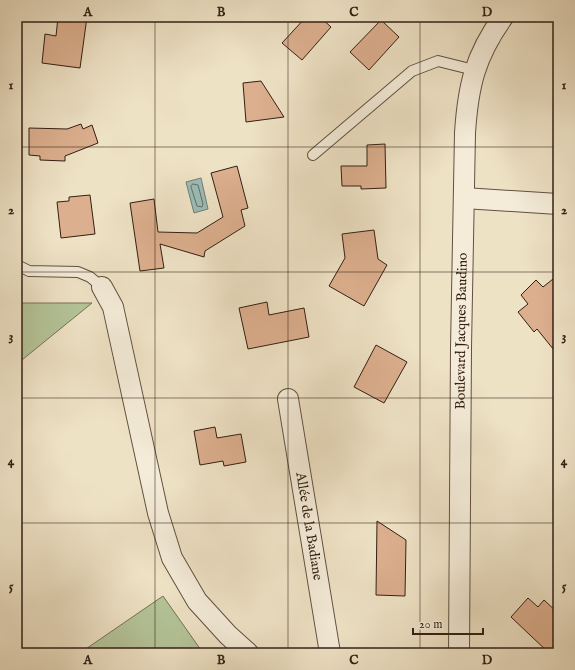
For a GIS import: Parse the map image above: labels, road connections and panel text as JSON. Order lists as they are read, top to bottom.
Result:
{
  "streets": {
    "street": ["Boulevard Jacques Baudino", "Allée de la Badiane"]
  },
  "scale_bar": "20 m",
  "grid": {
    "columns": [
      "A",
      "B",
      "C",
      "D"
    ],
    "rows": [
      "1",
      "2",
      "3",
      "4",
      "5"
    ]
  }
}
